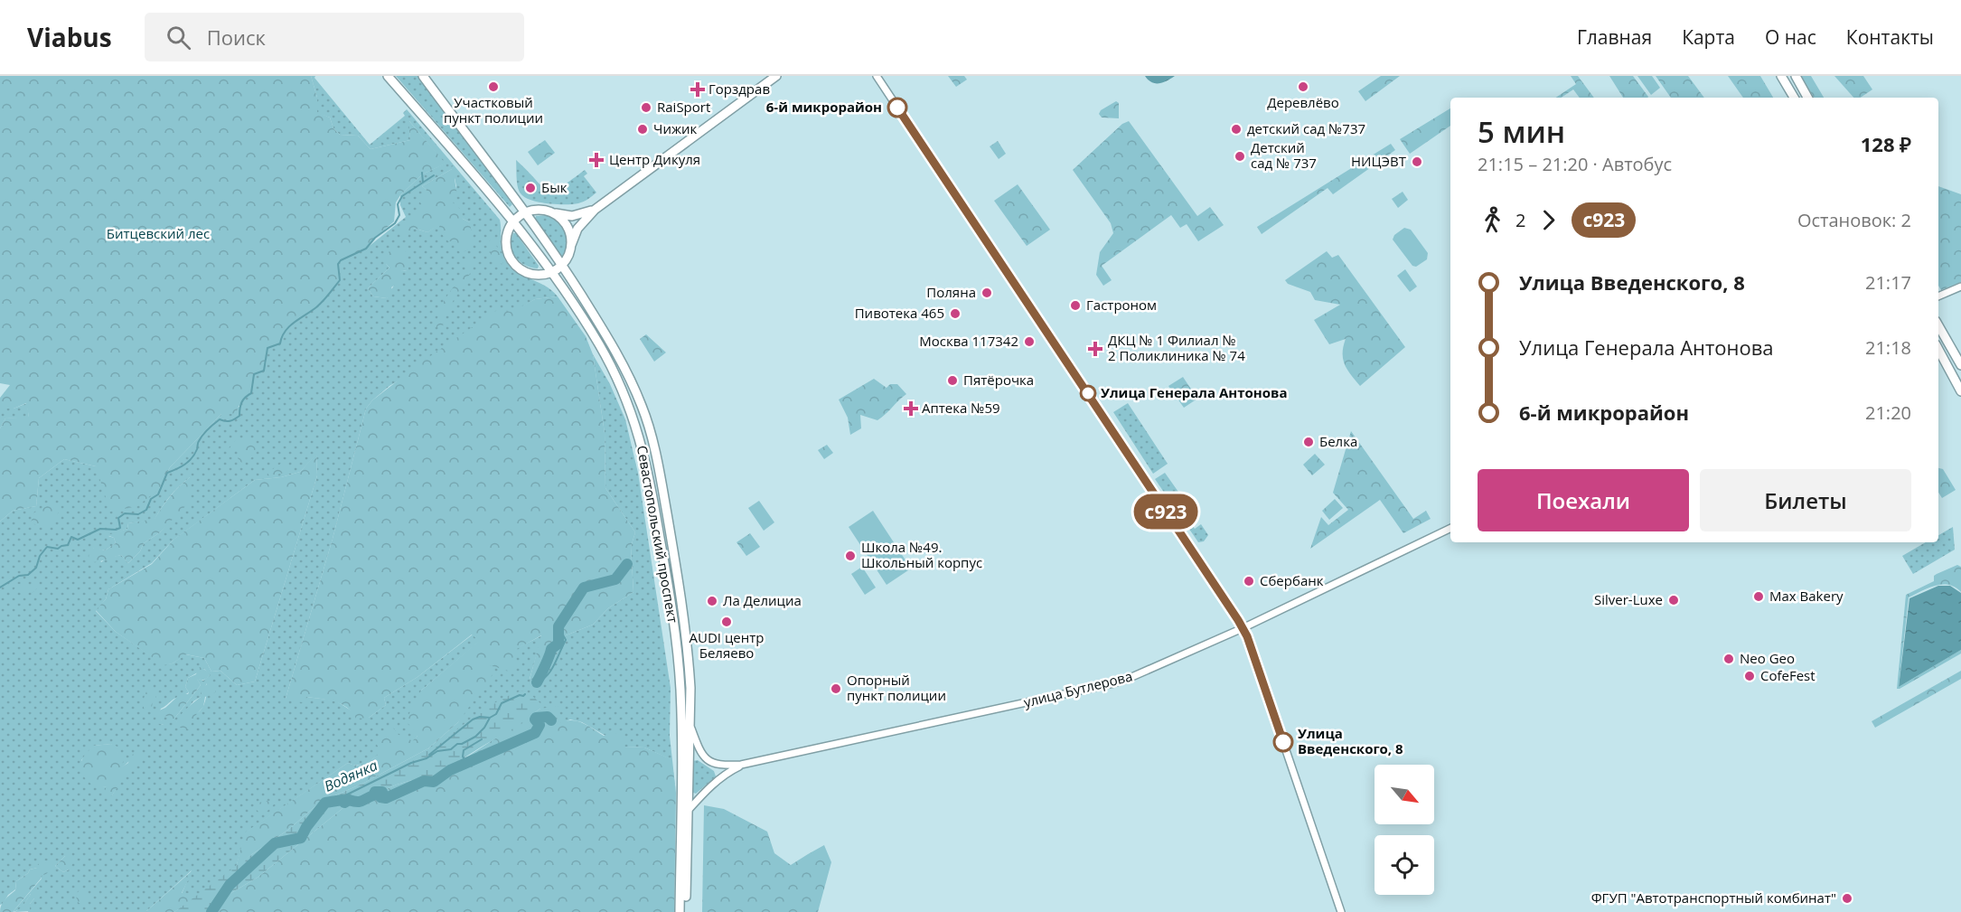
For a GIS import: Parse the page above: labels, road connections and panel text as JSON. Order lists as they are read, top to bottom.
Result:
{
  "streets": {
    "main road": ["Севастопольский проспект"],
    "street": ["улица Бутлерова"]
  },
  "crossings": [
    ["Севастопольский проспект", "улица Бутлерова"]
  ],
  "water": ["Водянка"],
  "parks": ["Битцевский лес"],
  "places": {
    "other": [
      "Участковый пункт полиции",
      "Деревлёво",
      "RaiSport",
      "6-й микрорайон",
      "Чижик",
      "детский сад №737",
      "Детский сад № 737",
      "НИЦЭВТ",
      "Бык",
      "Поляна",
      "Гастроном",
      "Пивотека 465",
      "Москва 117342",
      "Пятёрочка",
      "Улица Генерала Антонова",
      "Белка",
      "Школа №49. Школьный корпус",
      "Сбербанк",
      "Max Bakery",
      "Silver-Luxe",
      "Ла Делициа",
      "AUDI центр Беляево",
      "Neo Geo",
      "CofeFest",
      "Опорный пункт полиции",
      "Улица Введенского, 8",
      "ФГУП \"Автотранспортный комбинат\""
    ],
    "health": [
      "Горздрав",
      "Центр Дикуля",
      "ДКЦ № 1 Филиал № 2 Поликлиника № 74",
      "Аптека №59"
    ]
  },
  "lines": ["bus line с923"],
  "north": "bottom right",
  "page": {
    "header": "Viabus",
    "search": "Поиск",
    "nav": [
      "Главная",
      "Карта",
      "О нас",
      "Контакты"
    ],
    "on_map": "с923",
    "heading": ["5 мин", "21:15 – 21:20 · Автобус", "128 ₽"],
    "legs": ["2", "с923", "Остановок: 2"],
    "list": [
      {
        "name": "Улица Введенского, 8",
        "value": "21:17"
      },
      {
        "name": "Улица Генерала Антонова",
        "value": "21:18"
      },
      {
        "name": "6-й микрорайон",
        "value": "21:20"
      }
    ],
    "buttons": ["Поехали", "Билеты"]
  }
}
